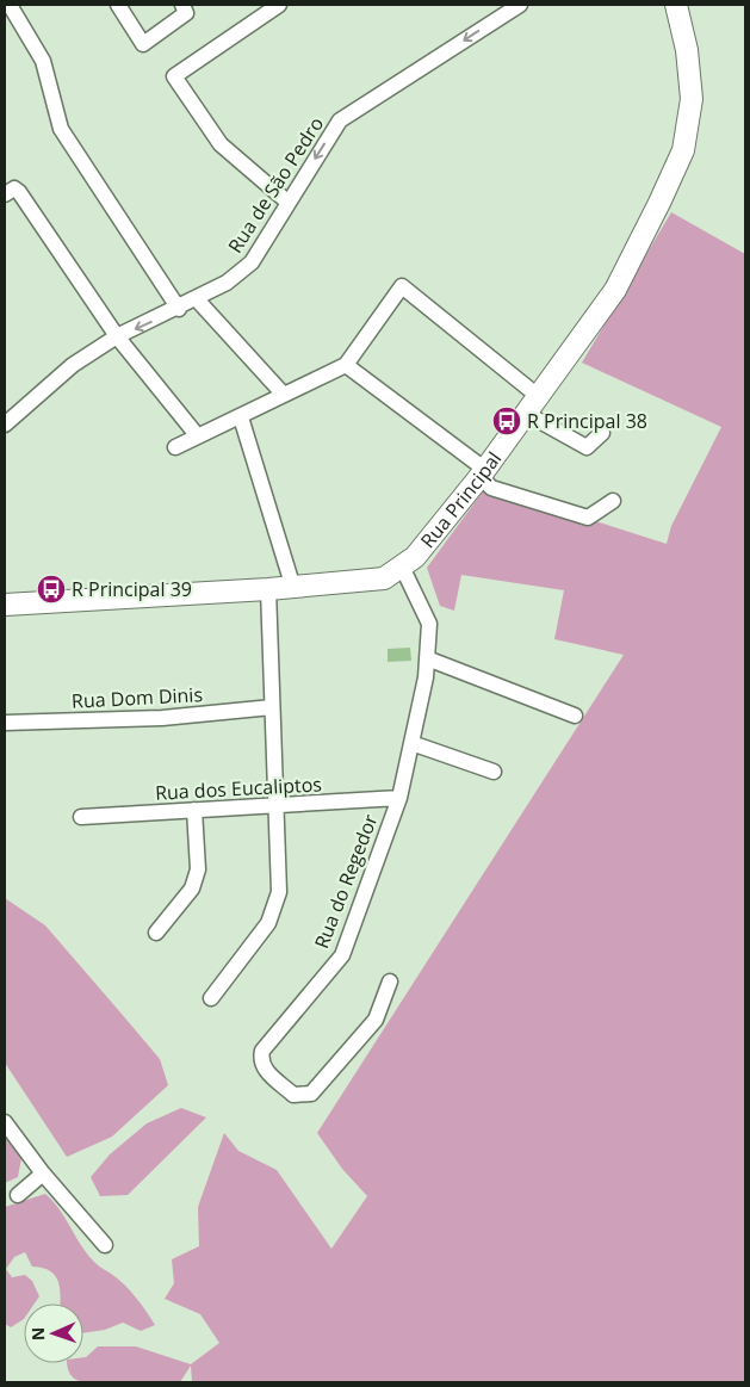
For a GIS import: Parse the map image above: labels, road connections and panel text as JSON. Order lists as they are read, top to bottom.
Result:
{
  "streets": {
    "street": [
      "Rua de São Pedro",
      "Rua Principal",
      "Rua Dom Dinis",
      "Rua dos Eucaliptos",
      "Rua do Regedor"
    ]
  },
  "crossings": [
    ["Rua Principal", "Rua do Regedor"],
    ["Rua dos Eucaliptos", "Rua do Regedor"]
  ],
  "one_way": ["Rua de São Pedro"],
  "places": {
    "bus stop": ["R Principal 38", "R Principal 39"]
  },
  "north": "left"
}
